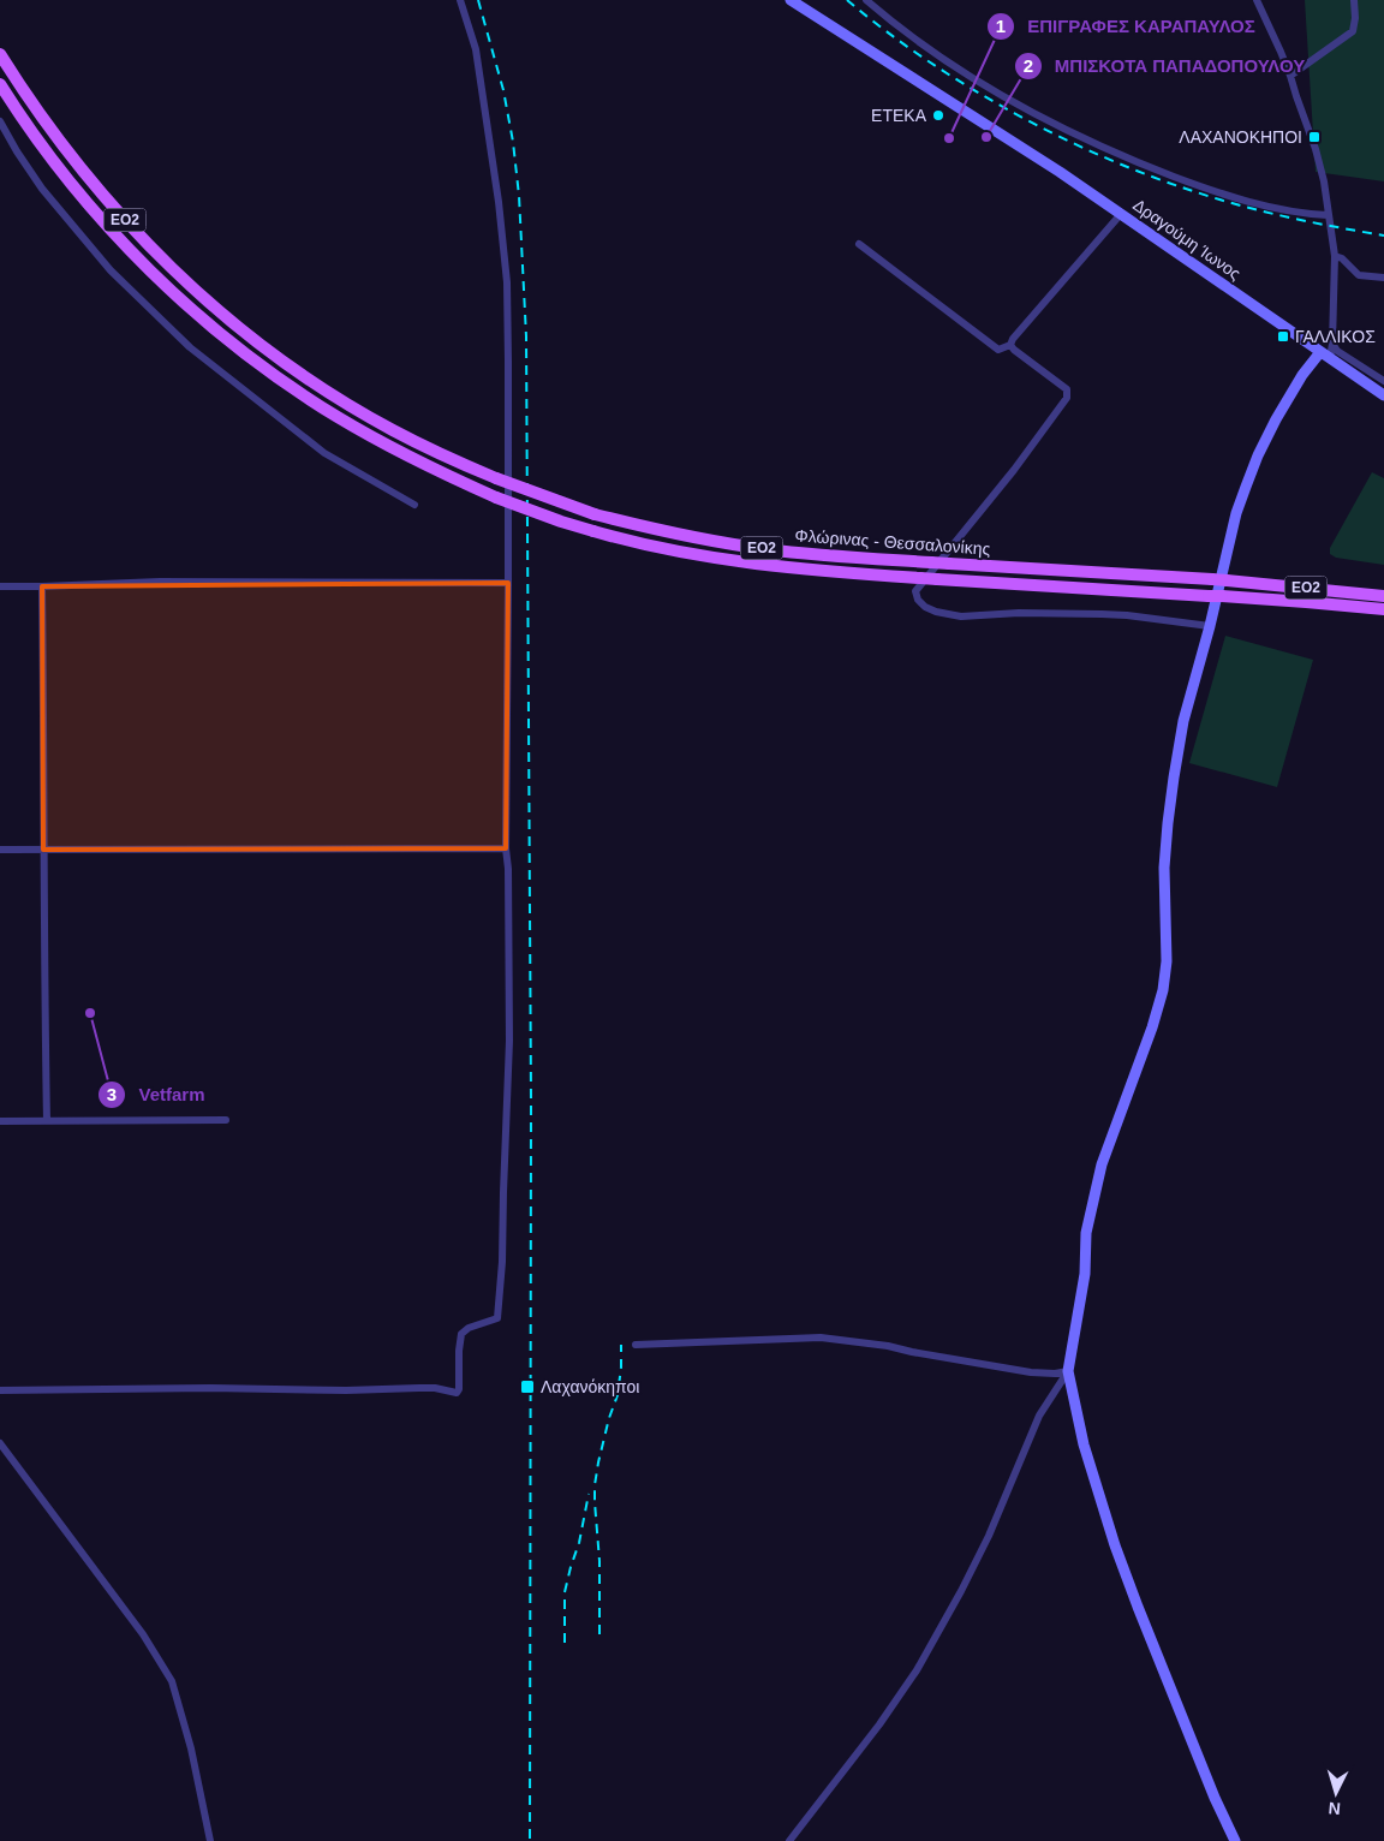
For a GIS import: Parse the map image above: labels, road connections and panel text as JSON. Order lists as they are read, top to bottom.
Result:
{
  "streets": {
    "main road": ["ΕΟ2", "Φλώρινας - Θεσσαλονίκης"],
    "street": ["Δραγούμη Ίωνος"]
  },
  "places": {
    "other": [
      "ΕΤΕΚΑ",
      "ΜΠΙΣΚΟΤΑ ΠΑΠΑΔΟΠΟΥΛΟΥ",
      "ΕΠΙΓΡΑΦΕΣ ΚΑΡΑΠΑΥΛΟΣ",
      "Vetfarm"
    ],
    "transit": ["ΛΑΧΑΝΟΚΗΠΟΙ", "ΓΑΛΛΙΚΟΣ", "Λαχανόκηποι"]
  },
  "north": "bottom"
}
